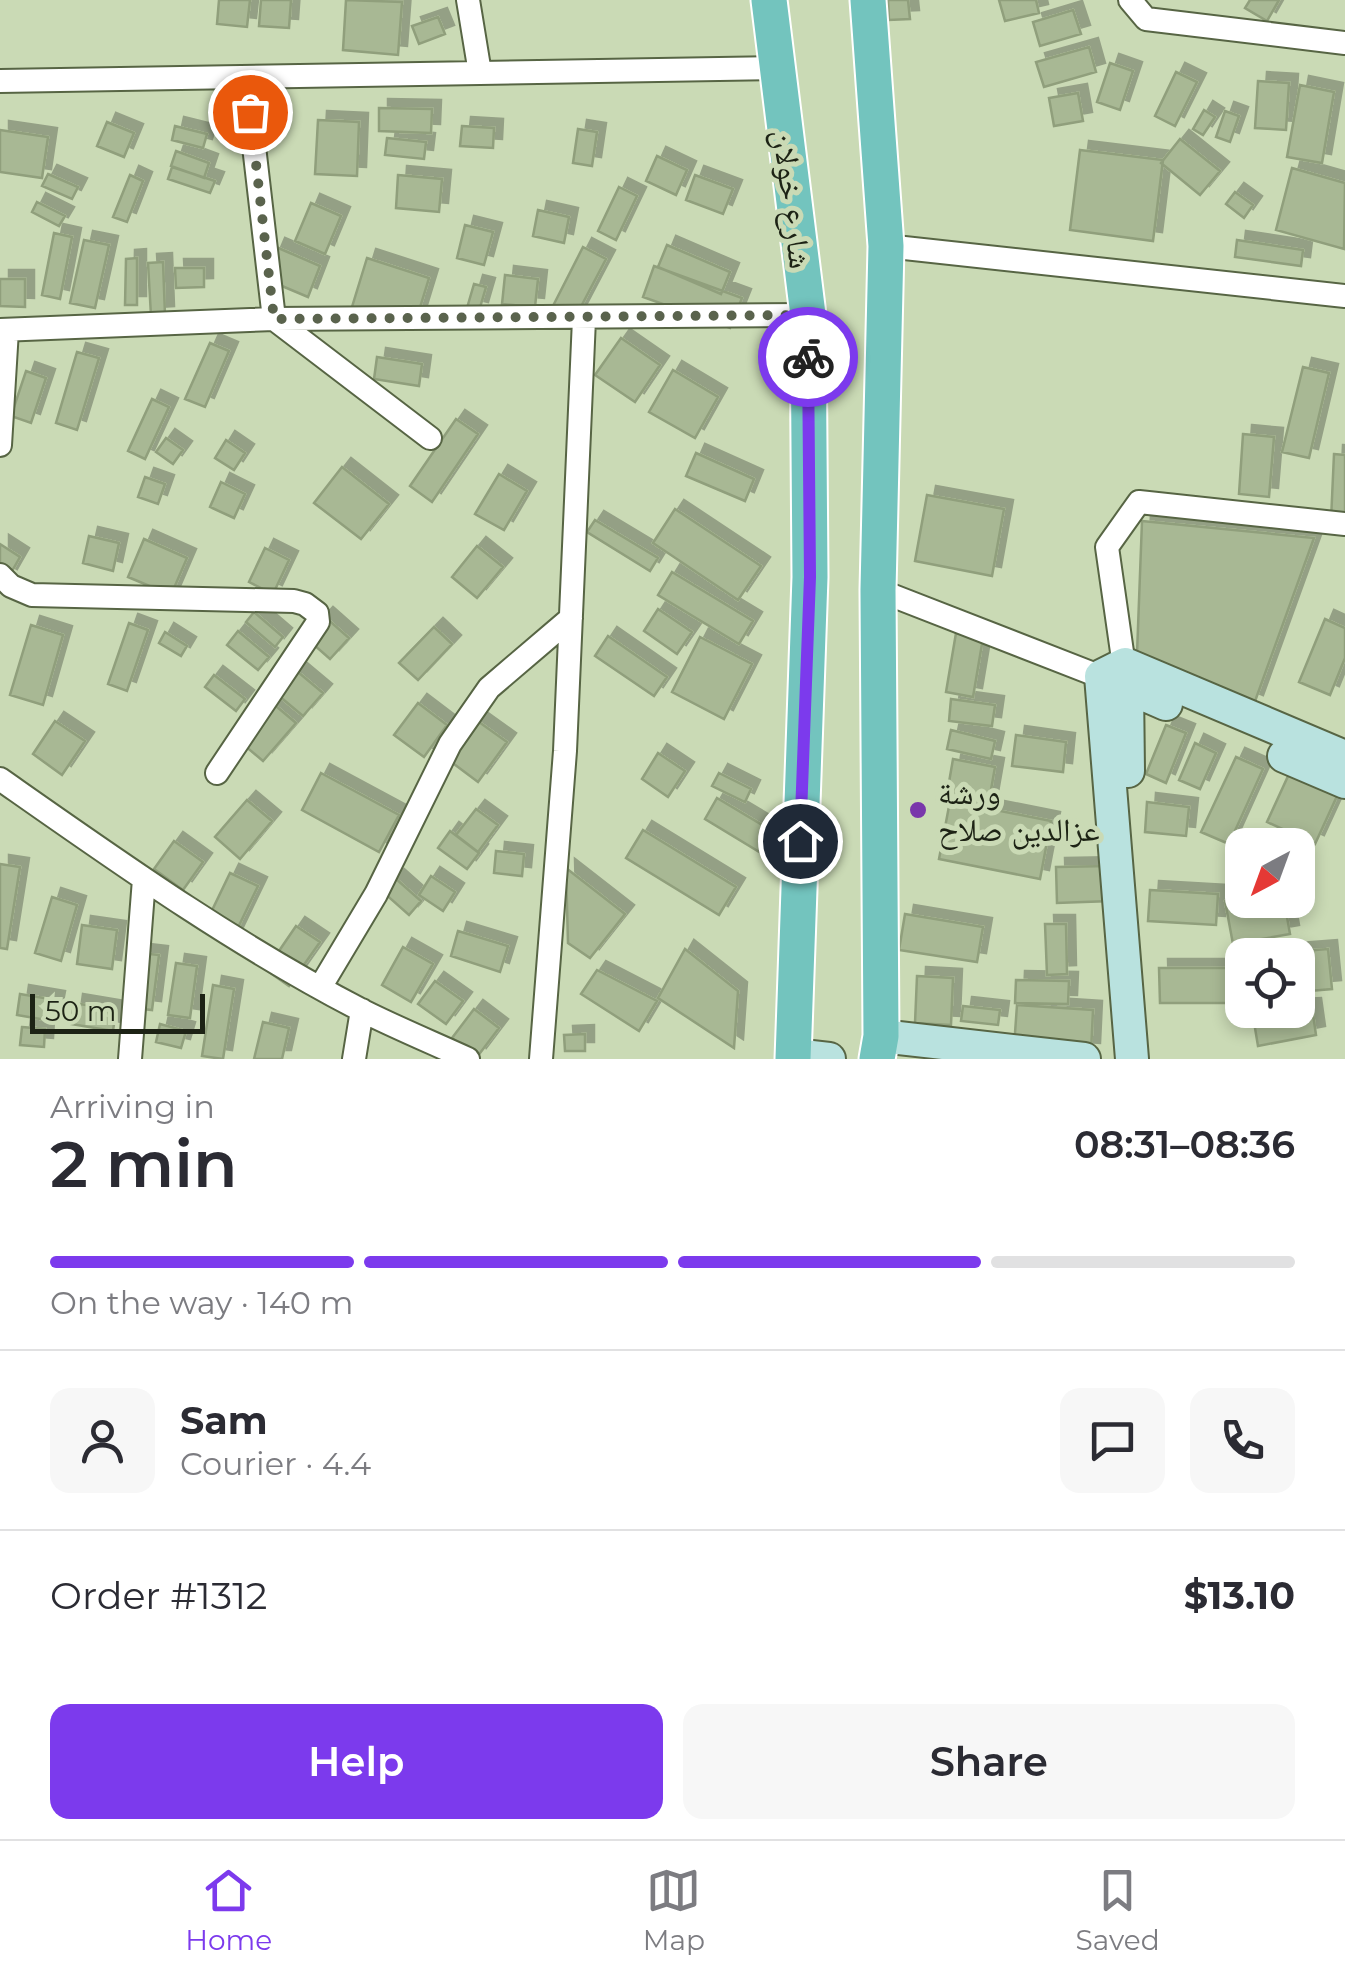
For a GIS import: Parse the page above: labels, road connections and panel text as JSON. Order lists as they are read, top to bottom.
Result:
{
  "streets": {
    "main road": ["شارع خولان"]
  },
  "places": ["ورشة عزالدين صلاح"],
  "scale_bar": "50 m",
  "north": "bottom left",
  "page": {
    "scale": "50 m",
    "heading": ["2 min", "Arriving in", "08:31–08:36"],
    "panel": [
      "Sam",
      "Courier · 4.4",
      "Order #1312",
      "$13.10"
    ],
    "bar": "On the way · 140 m",
    "buttons": ["Help", "Share"],
    "tabs": ["Home", "Map", "Saved"]
  }
}
